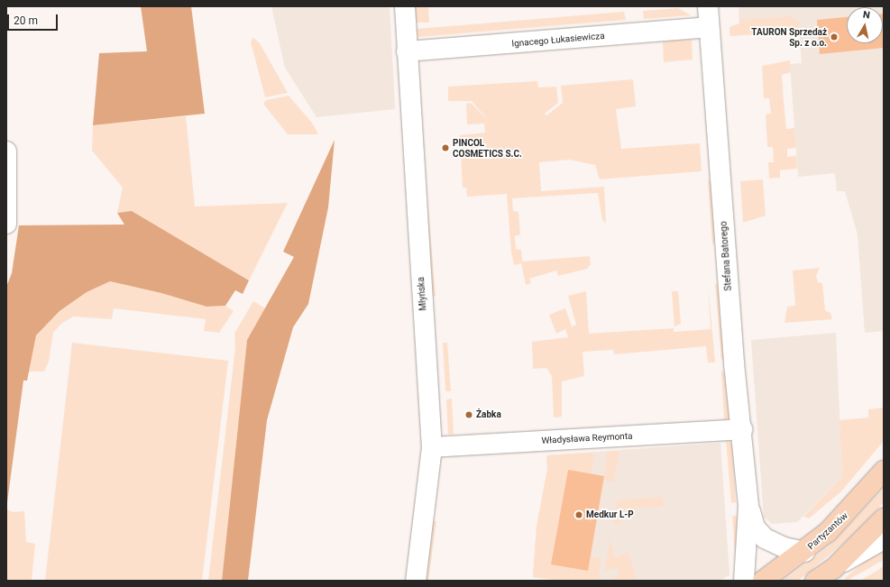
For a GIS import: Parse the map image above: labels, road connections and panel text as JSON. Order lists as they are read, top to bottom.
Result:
{
  "streets": {
    "main road": ["Partyzantów"],
    "street": [
      "Ignacego Łukasiewicza",
      "Stefana Batorego",
      "Młyńska",
      "Władysława Reymonta"
    ]
  },
  "crossings": [
    ["Ignacego Łukasiewicza", "Stefana Batorego"],
    ["Ignacego Łukasiewicza", "Młyńska"],
    ["Stefana Batorego", "Władysława Reymonta"],
    ["Stefana Batorego", "Partyzantów"],
    ["Młyńska", "Władysława Reymonta"]
  ],
  "places": [
    "TAURON Sprzedaż Sp. z o.o.",
    "PINCOL COSMETICS S.C.",
    "Żabka",
    "Medkur L-P"
  ],
  "scale_bar": "20 m",
  "north": "top"
}
